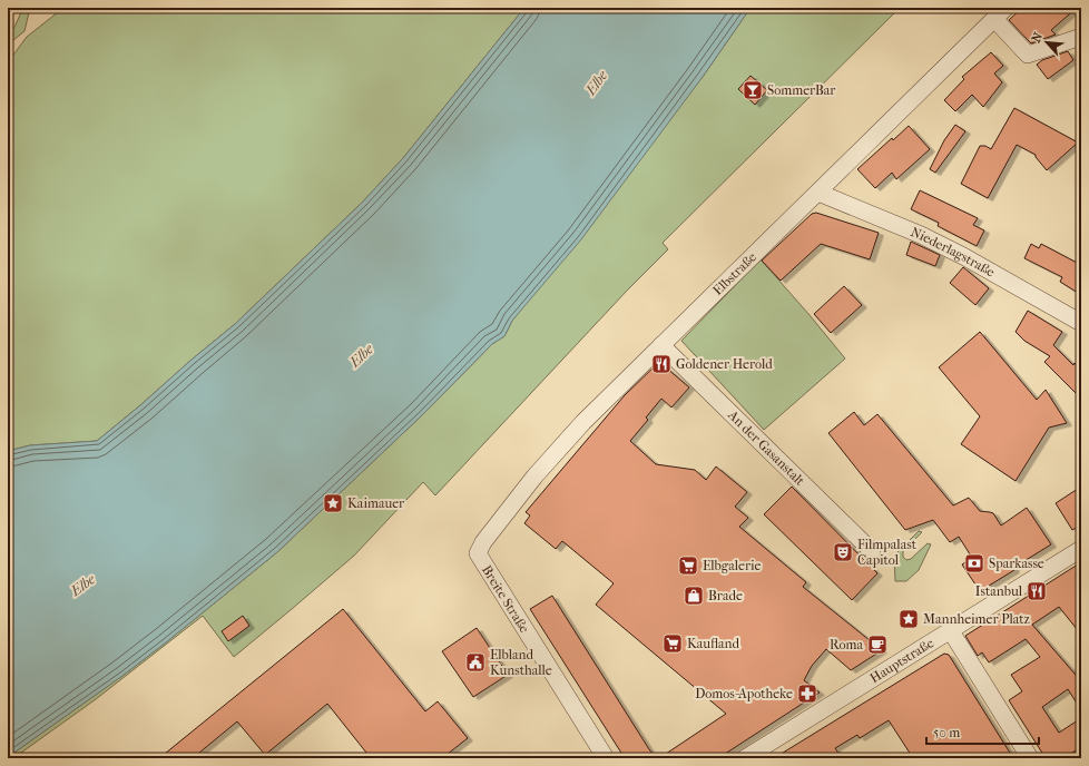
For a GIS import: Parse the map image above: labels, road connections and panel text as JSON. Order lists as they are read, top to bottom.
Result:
{
  "streets": {
    "street": [
      "Niederlagstraße",
      "Elbstraße",
      "An der Gasanstalt",
      "Breite Straße",
      "Hauptstraße"
    ]
  },
  "crossings": [
    ["Niederlagstraße", "Elbstraße"],
    ["Elbstraße", "An der Gasanstalt"],
    ["Elbstraße", "Breite Straße"]
  ],
  "water": ["Elbe"],
  "places": {
    "bar": ["SommerBar"],
    "restaurant": ["Goldener Herold", "Istanbul"],
    "place": ["Kaimauer", "Mannheimer Platz"],
    "theatre": ["Filmpalast Capitol"],
    "bank": ["Sparkasse"],
    "supermarket": ["Elbgalerie", "Kaufland"],
    "shop": ["Brade"],
    "cafe": ["Roma"],
    "public building": ["Elbland Kunsthalle"],
    "pharmacy": ["Domos-Apotheke"]
  },
  "scale_bar": "50 m",
  "north": "top left"
}
